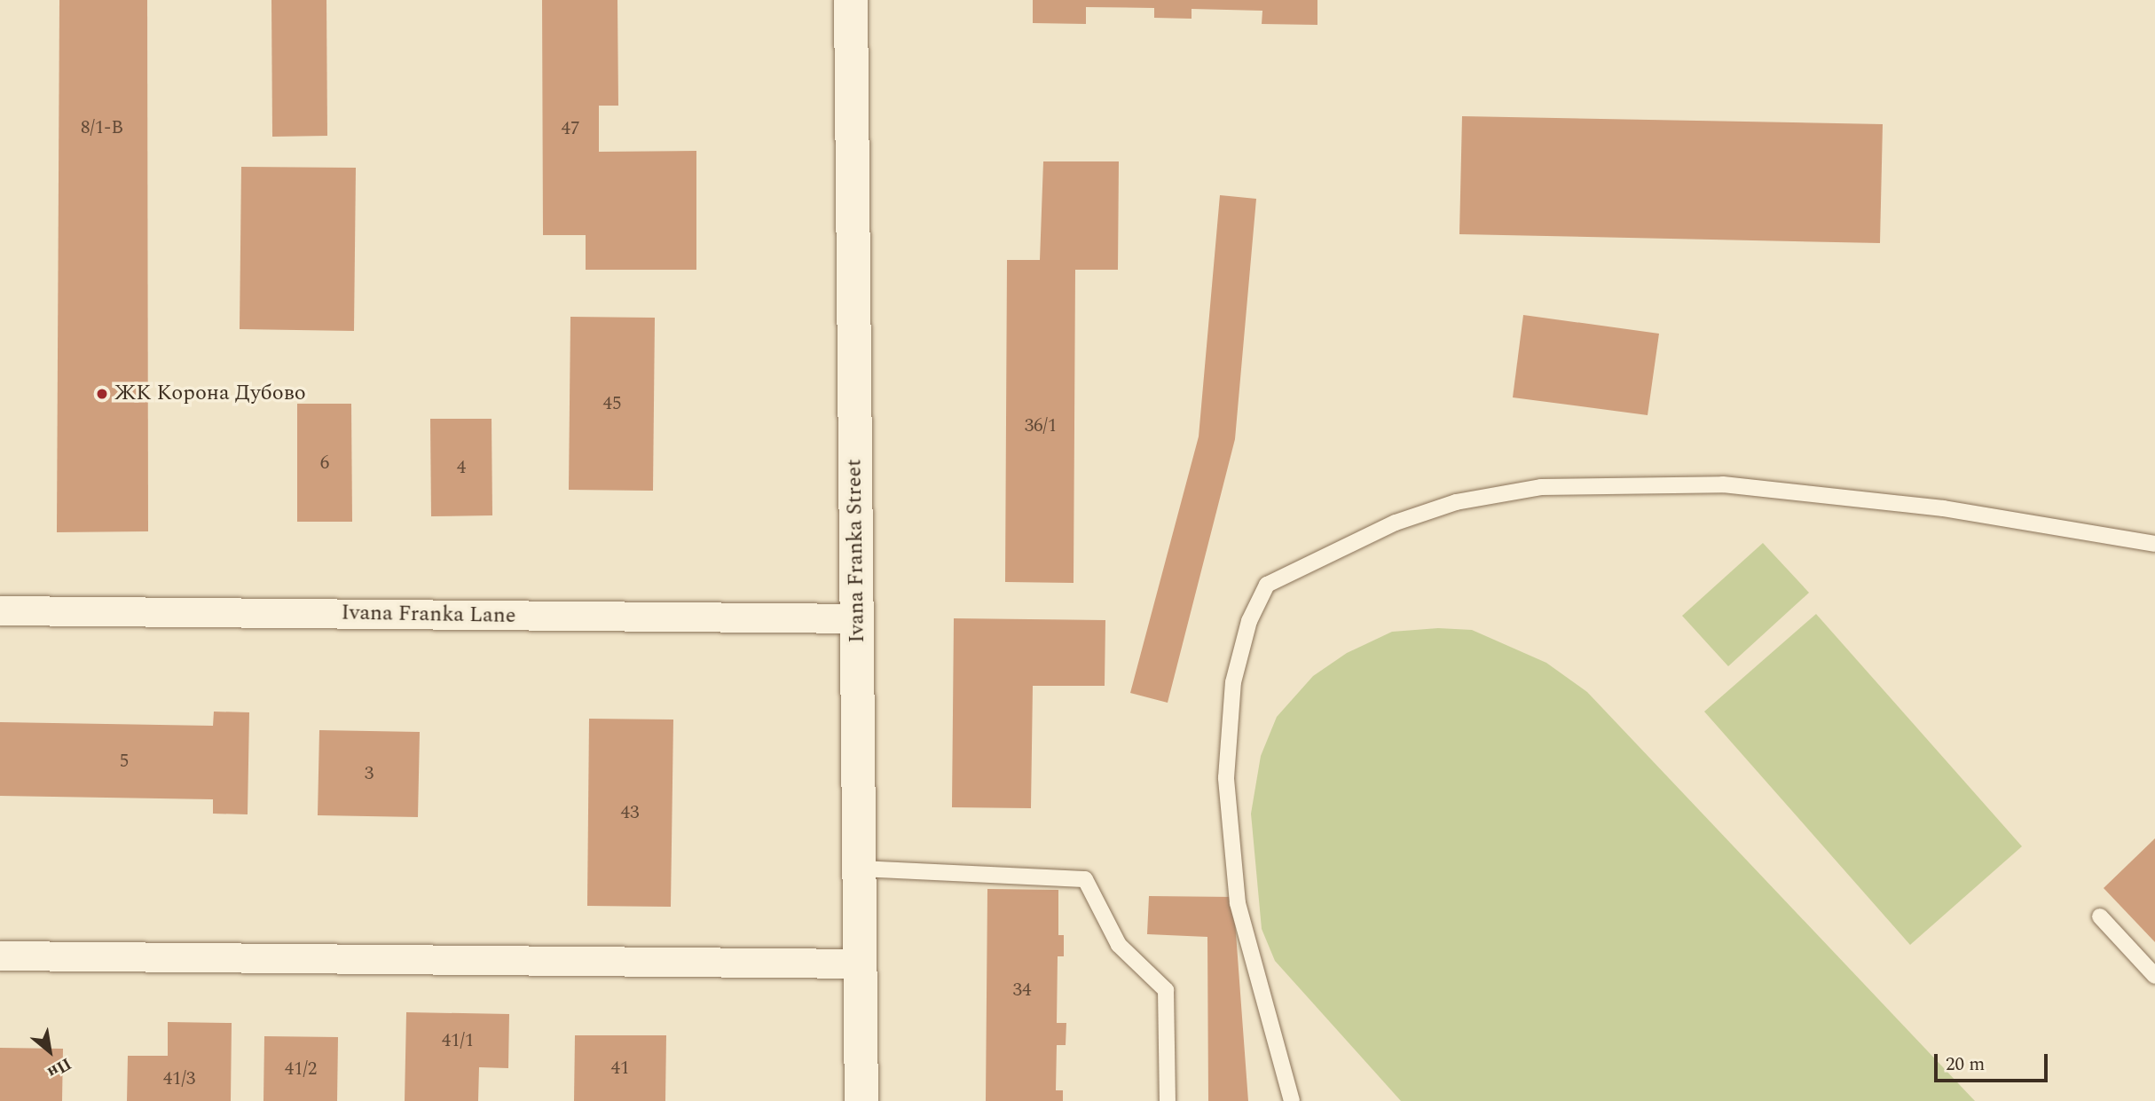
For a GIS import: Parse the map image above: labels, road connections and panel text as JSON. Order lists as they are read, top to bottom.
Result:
{
  "streets": {
    "main road": ["Ivana Franka Street"],
    "street": ["Ivana Franka Lane"]
  },
  "crossings": [
    ["Ivana Franka Street", "Ivana Franka Lane"]
  ],
  "places": ["ЖК Корона Дубово"],
  "house_numbers": [
    "8/1-В",
    "47",
    "45",
    "36/1",
    "6",
    "4",
    "5",
    "3",
    "43",
    "34",
    "41/1",
    "41",
    "41/2",
    "41/3"
  ],
  "scale_bar": "20 m",
  "north": "bottom right"
}
